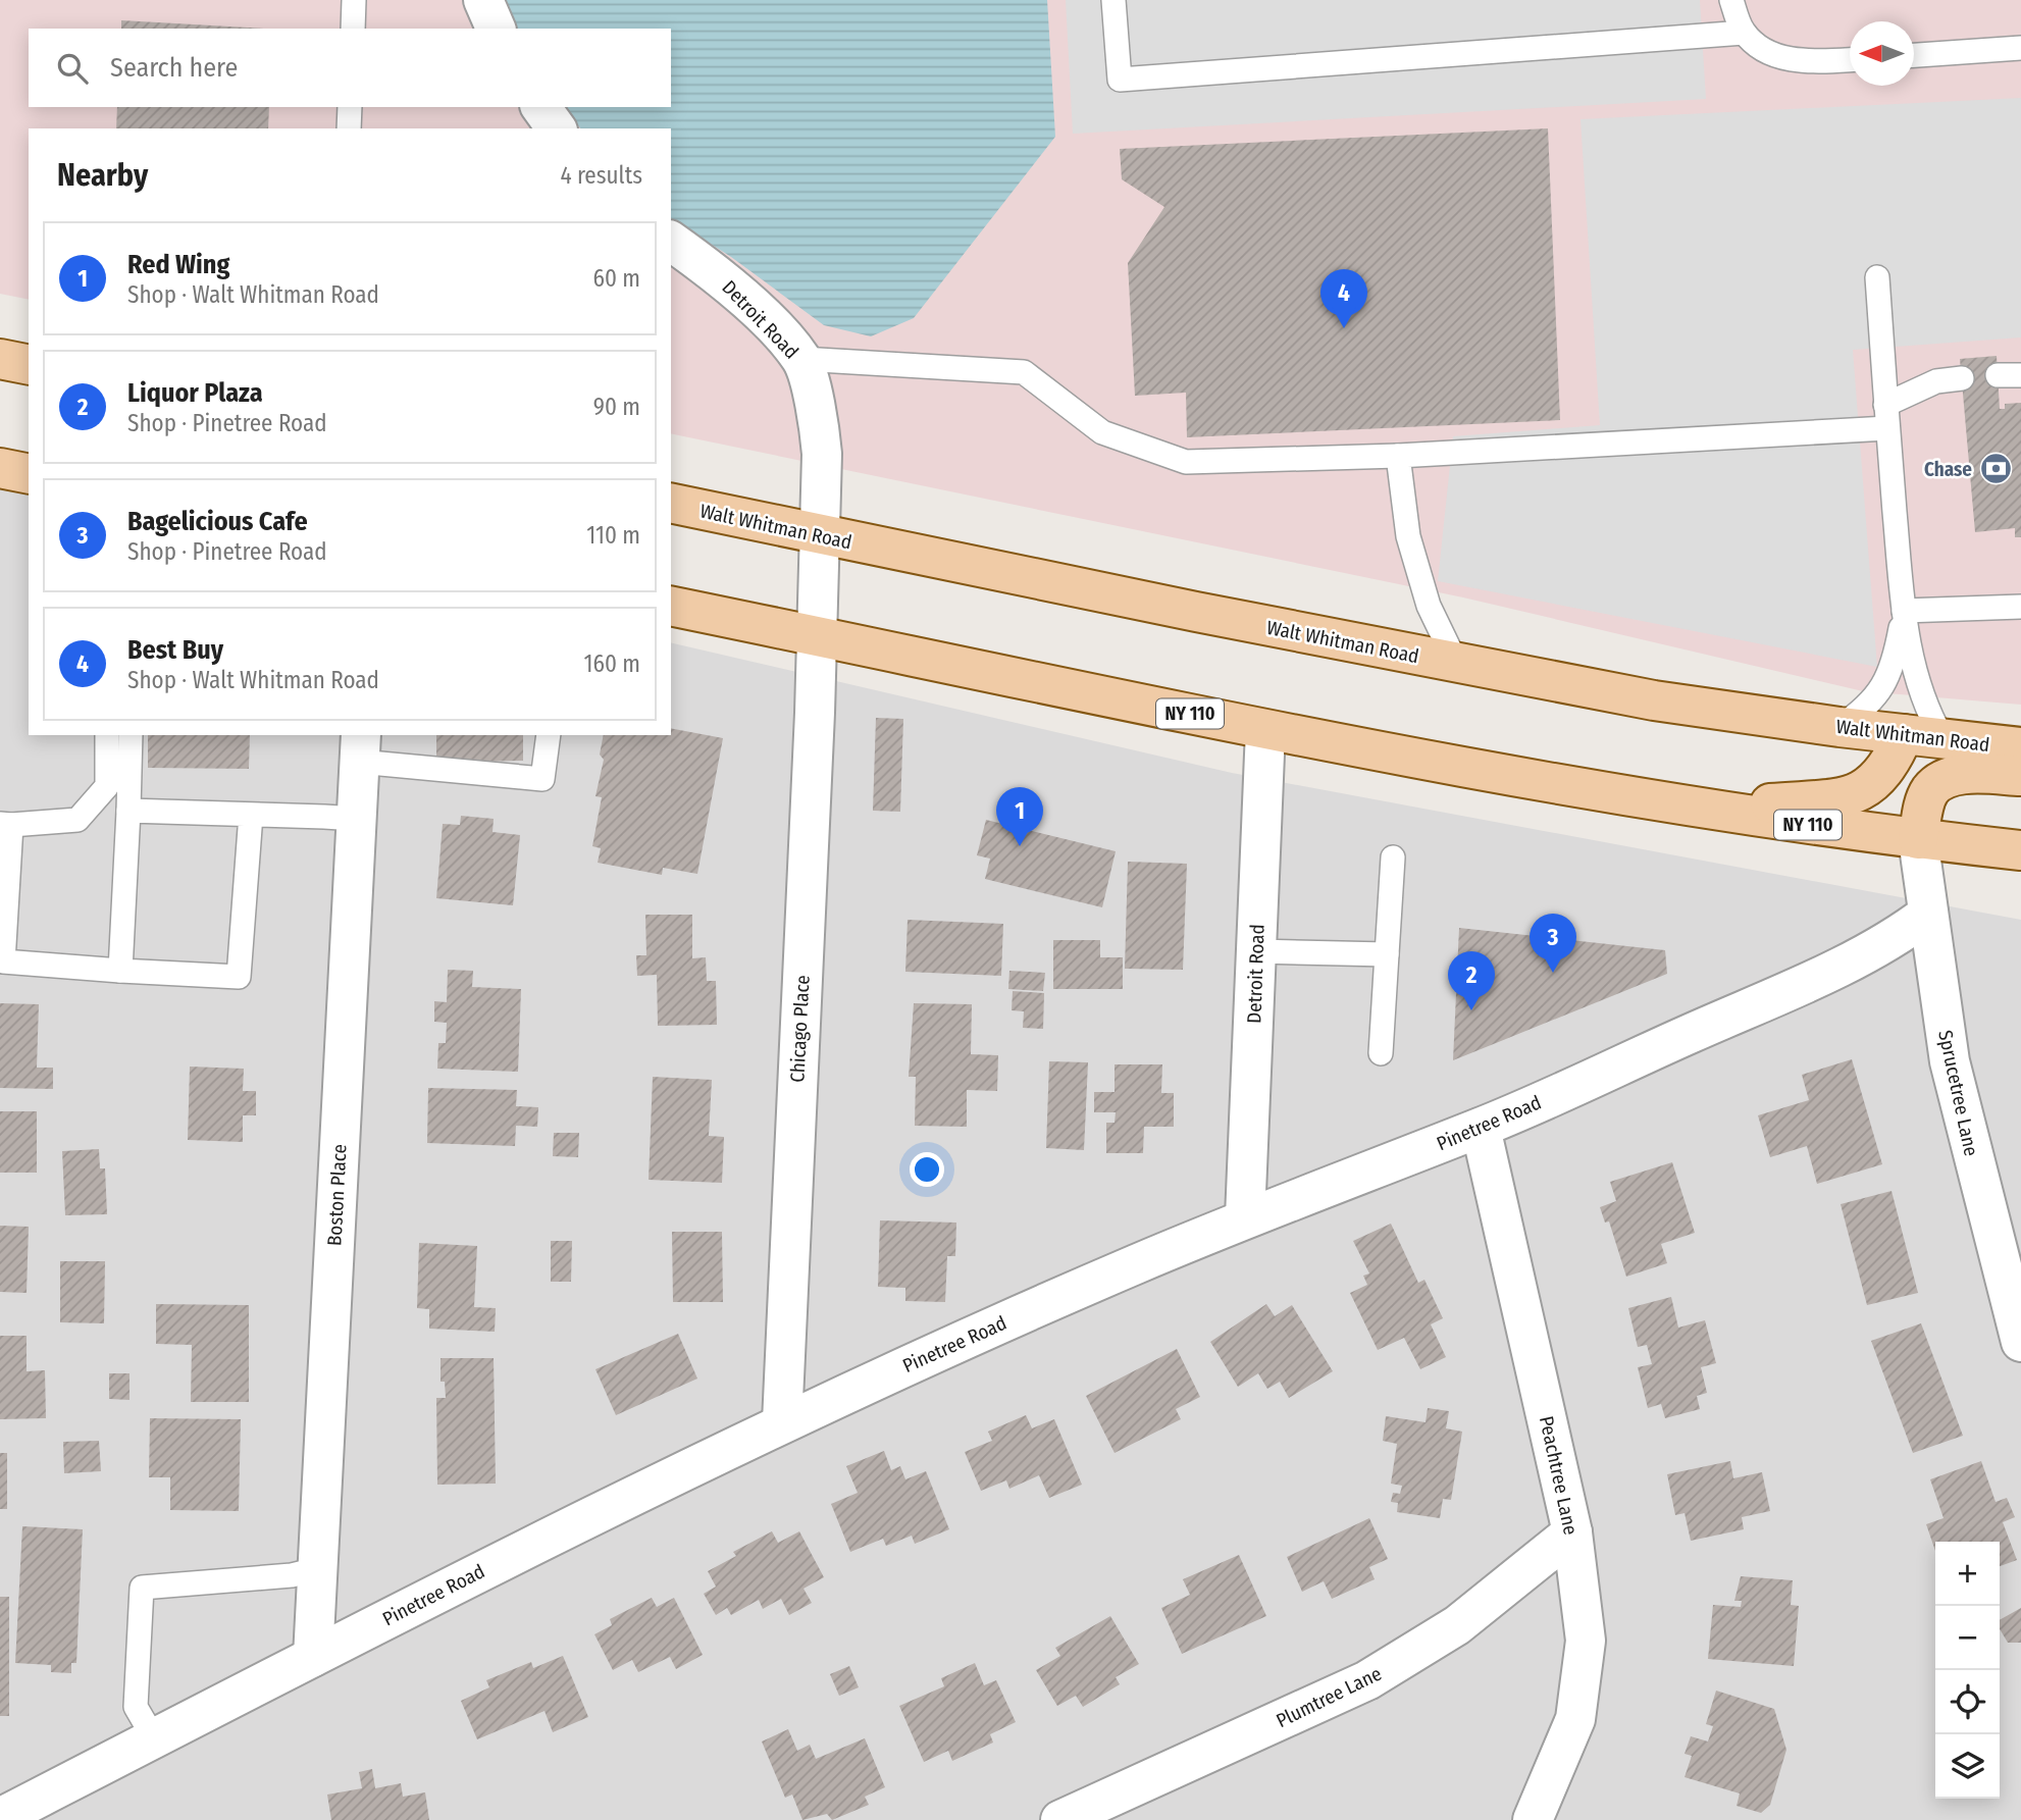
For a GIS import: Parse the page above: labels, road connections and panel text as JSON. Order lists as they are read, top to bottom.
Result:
{
  "streets": {
    "main road": ["Walt Whitman Road", "NY 110"],
    "street": [
      "Detroit Road",
      "Chicago Place",
      "Sprucetree Lane",
      "Pinetree Road",
      "Boston Place",
      "Peachtree Lane",
      "Plumtree Lane"
    ]
  },
  "crossings": [
    ["Detroit Road", "Walt Whitman Road"],
    ["Detroit Road", "NY 110"],
    ["Detroit Road", "Chicago Place"],
    ["Detroit Road", "Pinetree Road"],
    ["NY 110", "Chicago Place"],
    ["NY 110", "Sprucetree Lane"],
    ["Chicago Place", "Pinetree Road"],
    ["Sprucetree Lane", "Pinetree Road"],
    ["Pinetree Road", "Boston Place"],
    ["Pinetree Road", "Peachtree Lane"],
    ["Peachtree Lane", "Plumtree Lane"]
  ],
  "places": {
    "bank": ["Chase"]
  },
  "north": "left",
  "page": {
    "search": "Search here",
    "heading": ["Nearby", "4 results"],
    "list": [
      {
        "mark": "1",
        "name": "Red Wing",
        "note": "Shop · Walt Whitman Road",
        "value": "60 m"
      },
      {
        "mark": "2",
        "name": "Liquor Plaza",
        "note": "Shop · Pinetree Road",
        "value": "90 m"
      },
      {
        "mark": "3",
        "name": "Bagelicious Cafe",
        "note": "Shop · Pinetree Road",
        "value": "110 m"
      },
      {
        "mark": "4",
        "name": "Best Buy",
        "note": "Shop · Walt Whitman Road",
        "value": "160 m"
      }
    ],
    "pins": [
      "4",
      "1",
      "3",
      "2"
    ],
    "map_buttons": ["+", "−"]
  }
}
